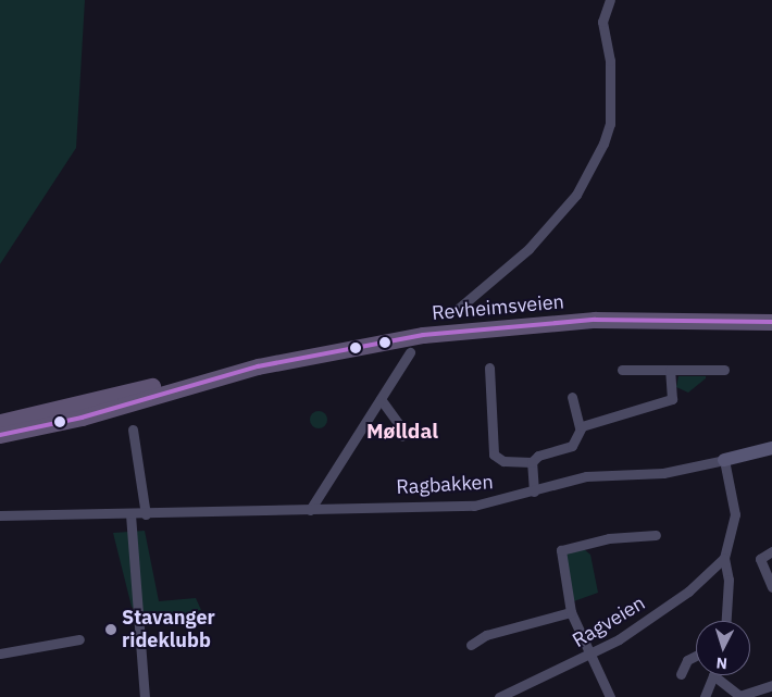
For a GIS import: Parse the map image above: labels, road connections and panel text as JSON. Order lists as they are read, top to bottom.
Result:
{
  "streets": {
    "main road": ["Revheimsveien"],
    "street": ["Ragbakken", "Ragveien"]
  },
  "districts": ["Mølldal"],
  "places": ["Stavanger rideklubb"],
  "north": "bottom"
}
